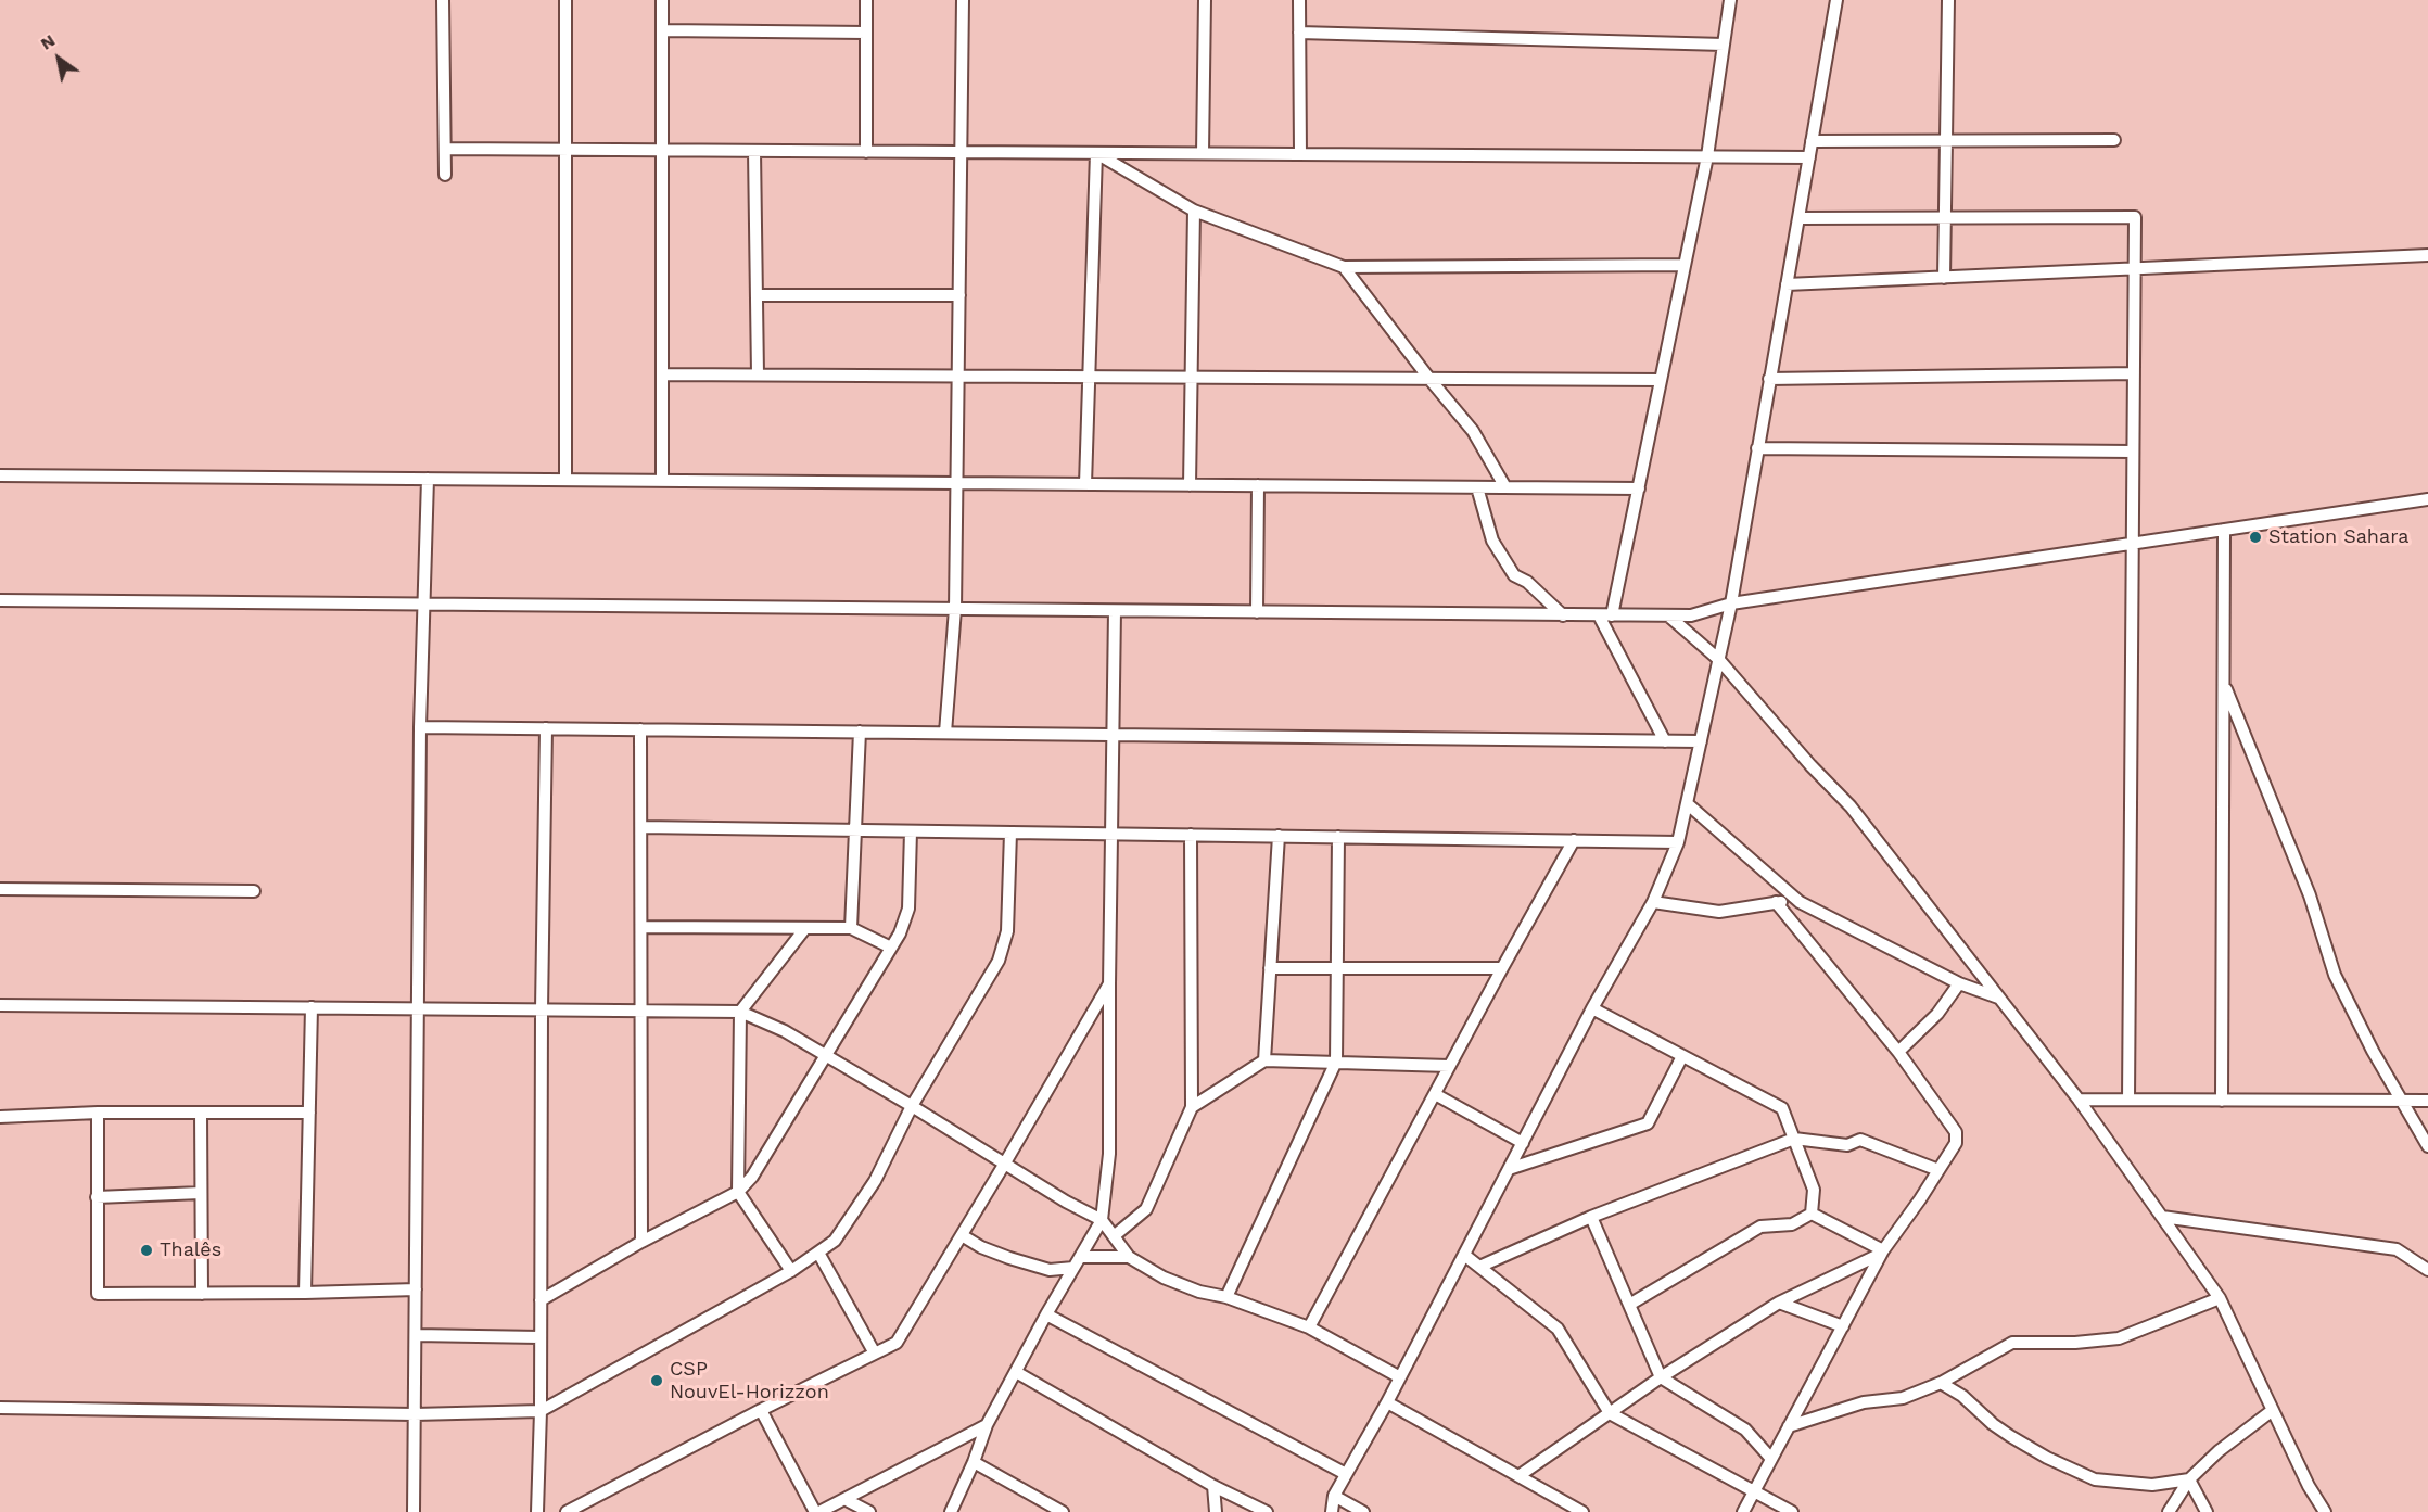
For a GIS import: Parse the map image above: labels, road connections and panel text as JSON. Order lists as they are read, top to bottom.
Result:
{
  "places": ["Station Sahara", "Thalês", "CSP NouvEl-Horizzon"],
  "north": "top left"
}
